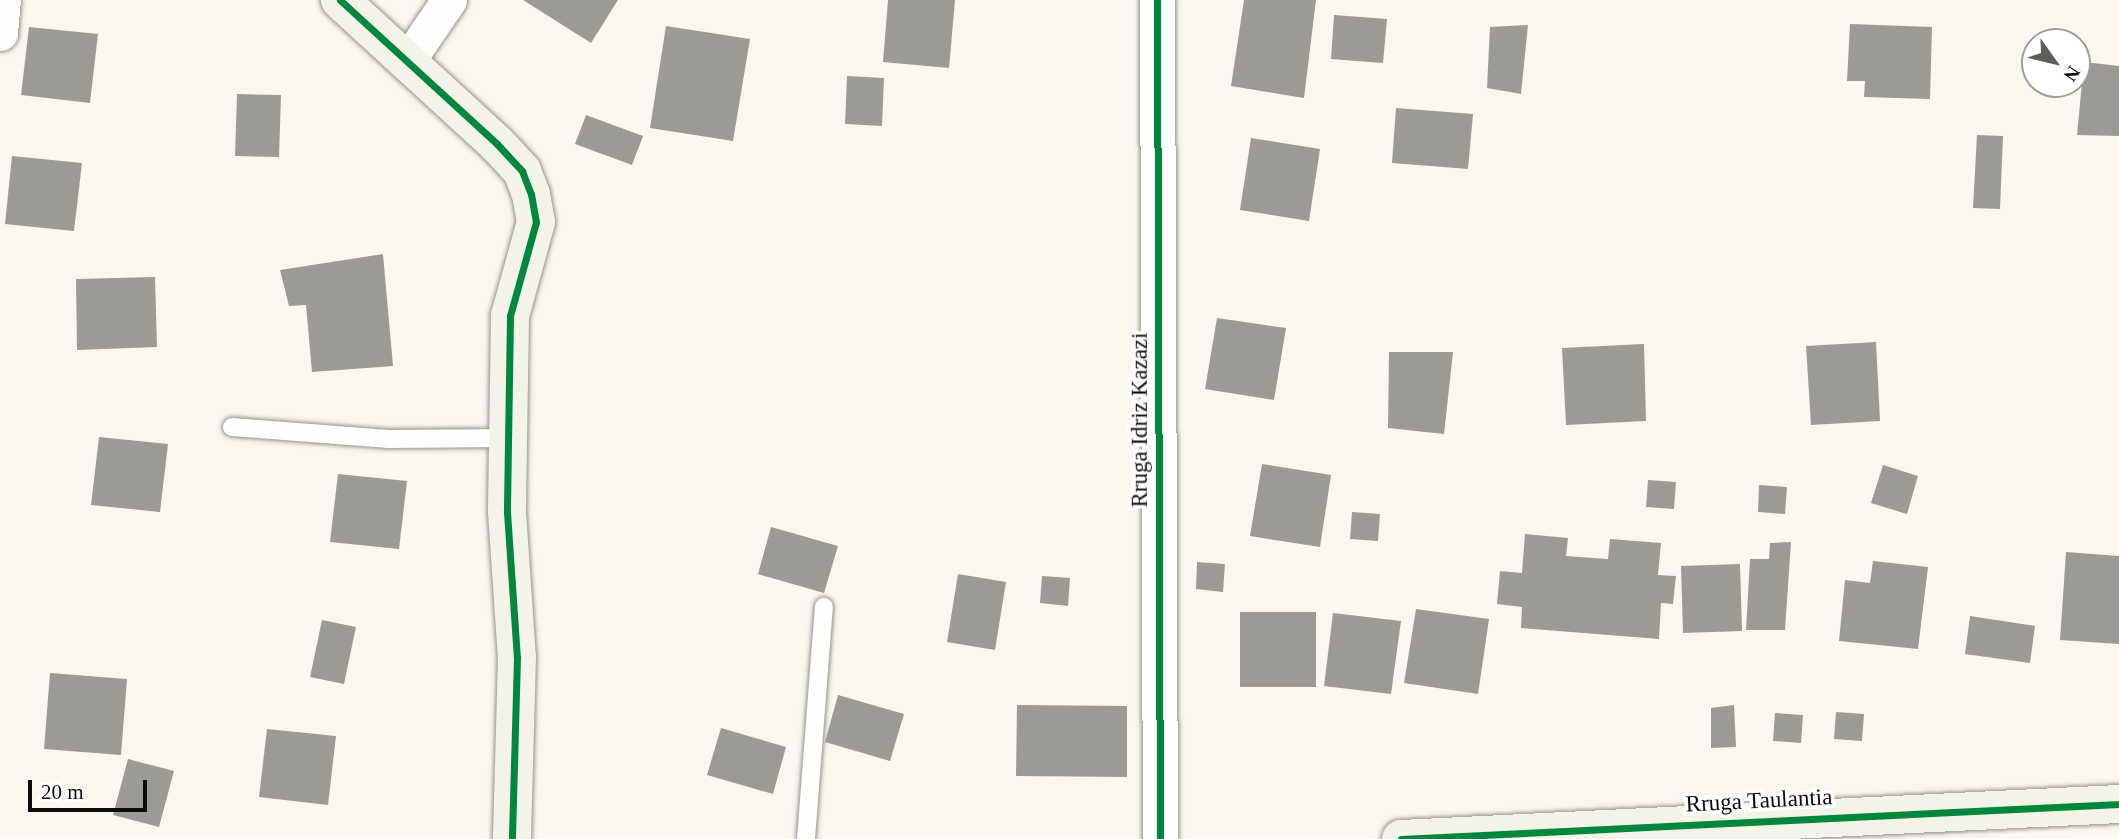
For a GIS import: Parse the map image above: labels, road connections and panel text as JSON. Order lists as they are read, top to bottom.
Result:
{
  "streets": {
    "street": ["Rruga Idriz Kazazi", "Rruga Taulantia"]
  },
  "scale_bar": "20 m",
  "north": "bottom right"
}
